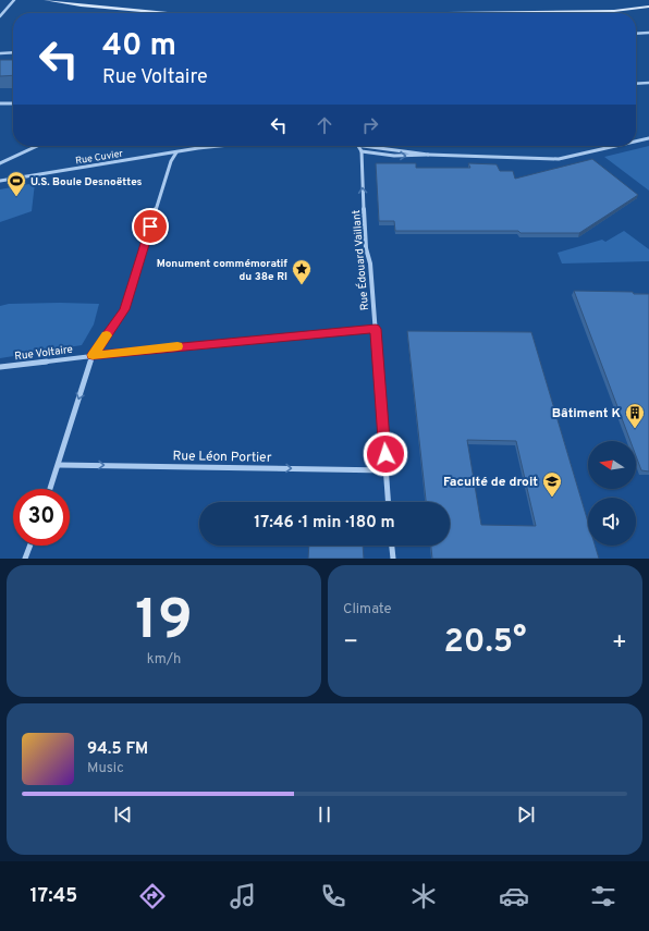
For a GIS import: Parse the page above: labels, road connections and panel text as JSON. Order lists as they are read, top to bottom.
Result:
{
  "streets": {
    "street": [
      "Rue Cuvier",
      "Rue Édouard Vaillant",
      "Rue Voltaire",
      "Rue Léon Portier"
    ]
  },
  "crossings": [
    ["Rue Édouard Vaillant", "Rue Voltaire"],
    ["Rue Édouard Vaillant", "Rue Léon Portier"]
  ],
  "one_way": ["Rue Édouard Vaillant", "Rue Léon Portier"],
  "places": {
    "sports": ["U.S. Boule Desnoëttes"],
    "place": ["Monument commémoratif du 38e RI"],
    "building": ["Bâtiment K"],
    "school or university": ["Faculté de droit"]
  },
  "north": "left",
  "page": {
    "turn": ["40 m", "Rue Voltaire"],
    "limit": "30",
    "trip": "17:46 · 1 min · 180 m",
    "tile": [
      ["19", "km/h"],
      "Climate"
    ],
    "heat": ["−", "20.5°", "+"],
    "song": ["94.5 FM", "Music"],
    "tabs": "17:45"
  }
}
